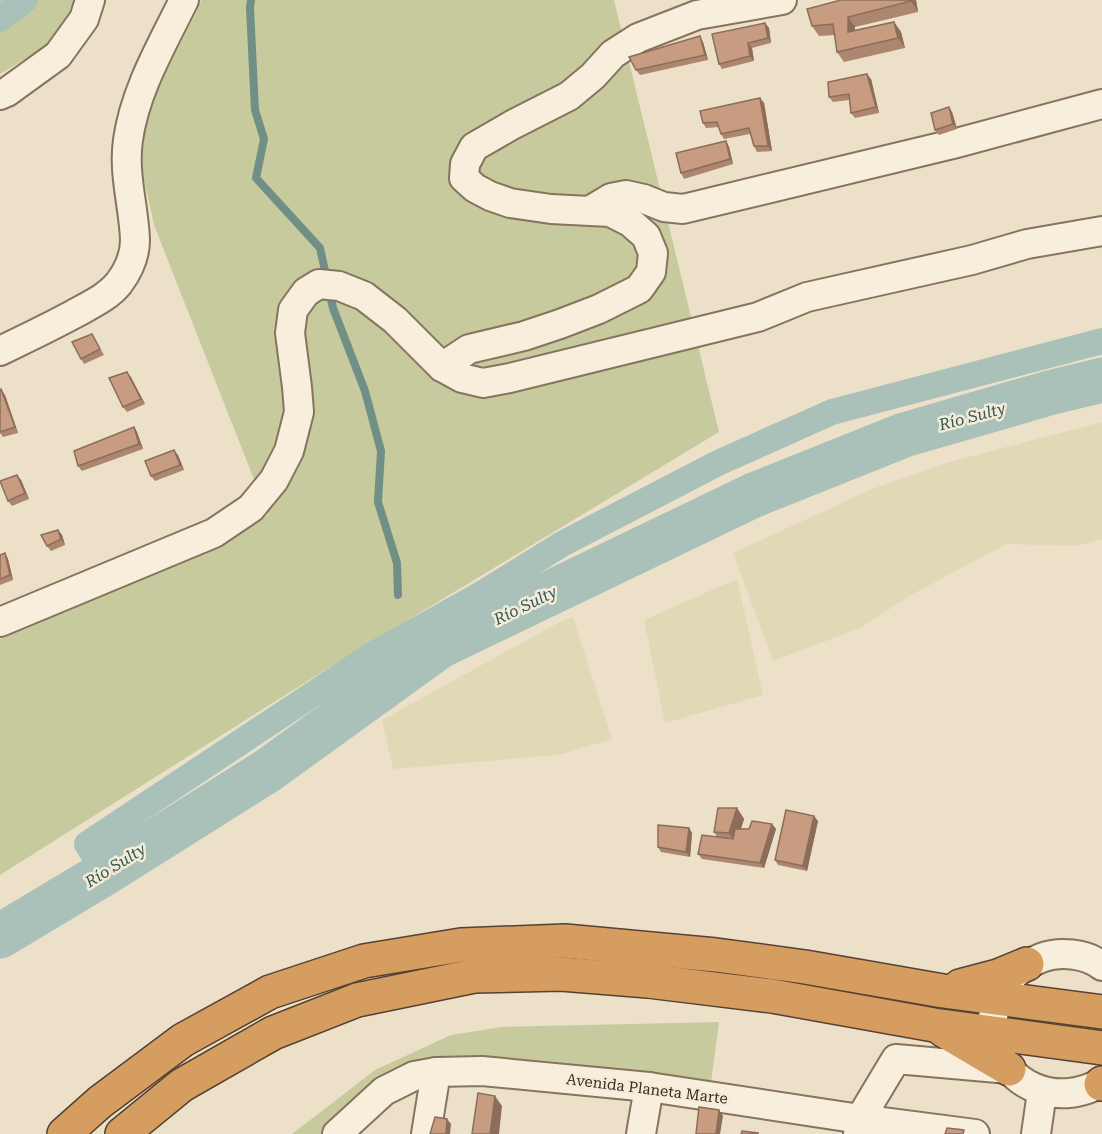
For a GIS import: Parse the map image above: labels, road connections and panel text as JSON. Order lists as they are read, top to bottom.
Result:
{
  "streets": {
    "street": ["Avenida Planeta Marte"]
  },
  "water": ["Río Sulty"]
}
